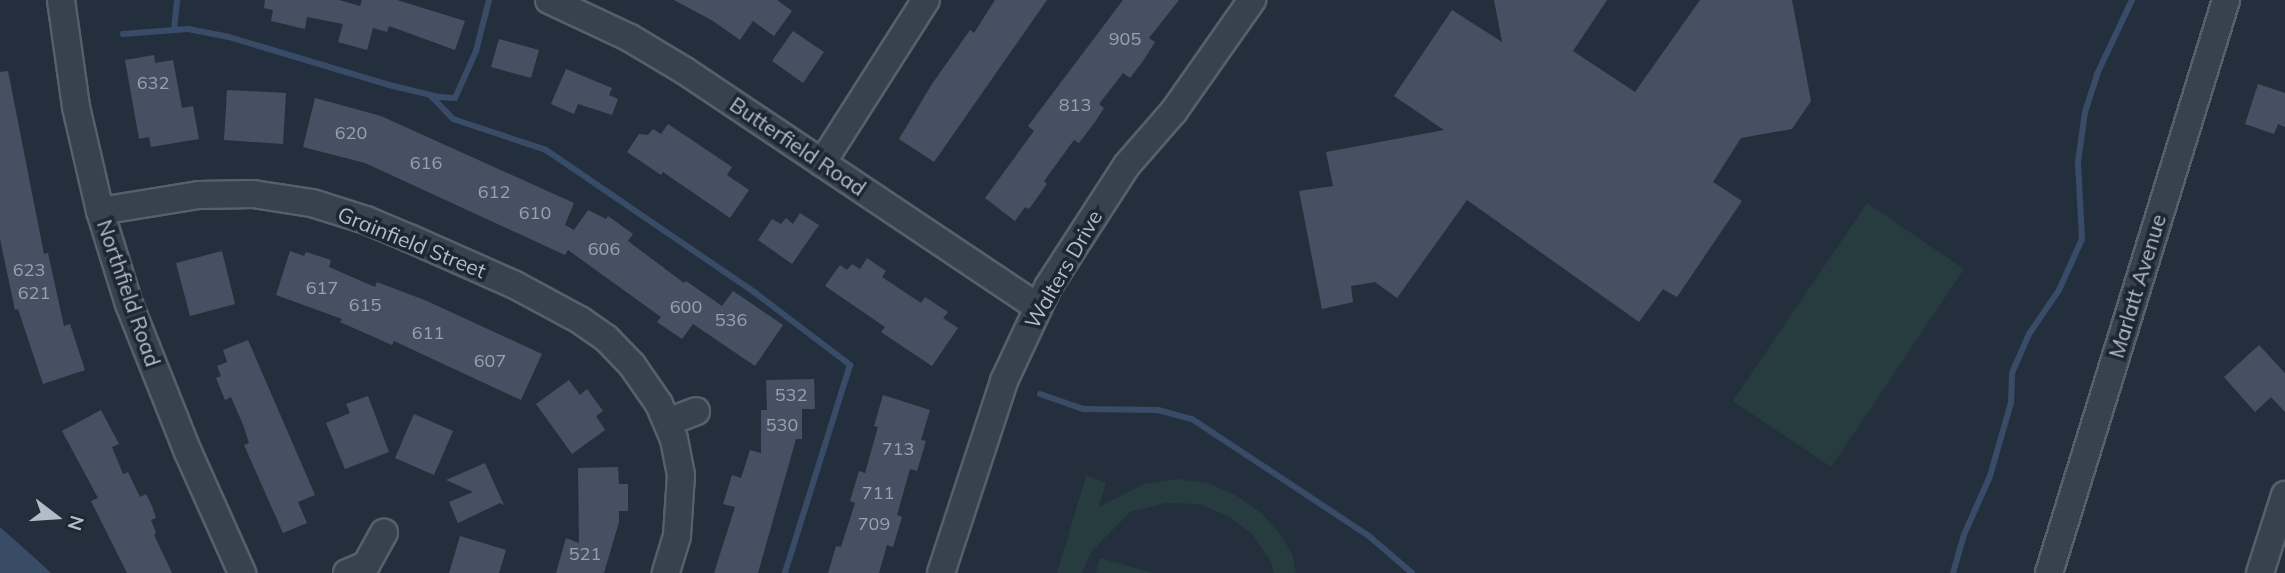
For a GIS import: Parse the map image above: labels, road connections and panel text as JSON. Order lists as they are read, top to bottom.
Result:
{
  "streets": {
    "street": [
      "Butterfield Road",
      "Grainfield Street",
      "Walters Drive",
      "Marlatt Avenue",
      "Northfield Road"
    ]
  },
  "crossings": [
    ["Butterfield Road", "Walters Drive"],
    ["Grainfield Street", "Northfield Road"]
  ],
  "house_numbers": [
    "905",
    "632",
    "813",
    "620",
    "616",
    "612",
    "610",
    "606",
    "623",
    "617",
    "621",
    "615",
    "600",
    "536",
    "611",
    "607",
    "532",
    "530",
    "713",
    "711",
    "709",
    "521"
  ],
  "north": "right"
}
